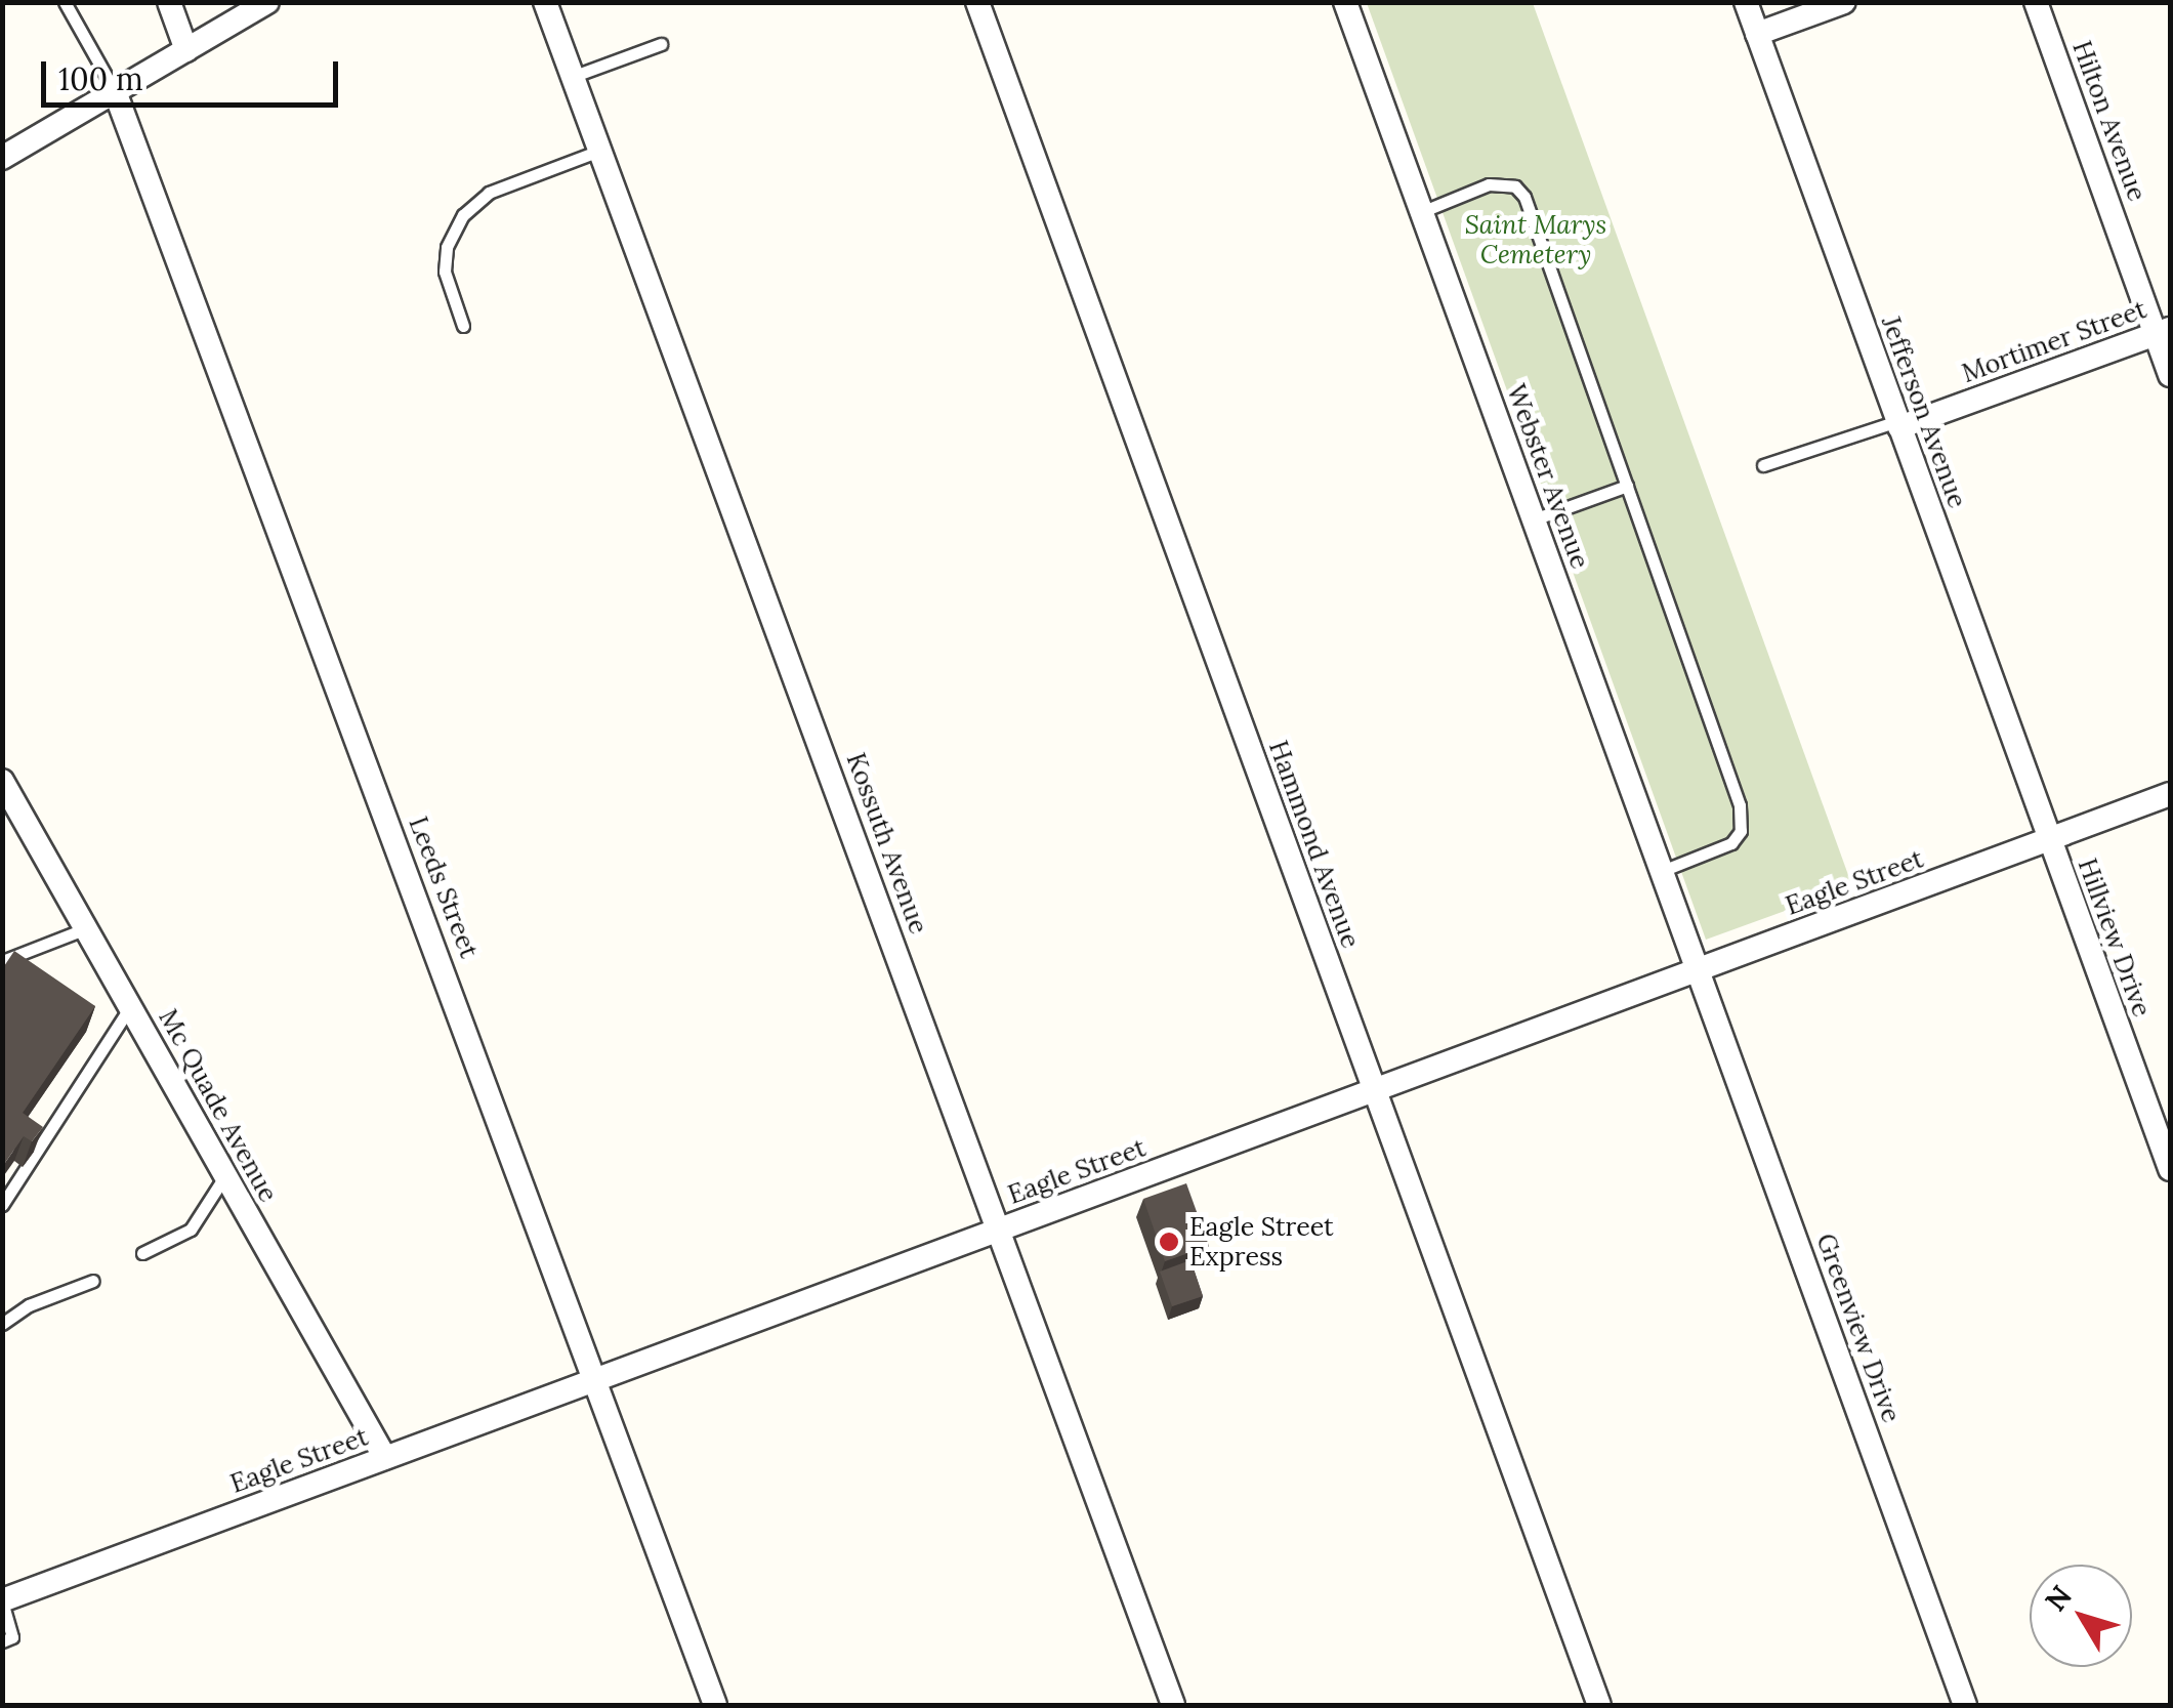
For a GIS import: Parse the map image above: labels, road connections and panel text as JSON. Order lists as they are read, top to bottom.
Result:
{
  "streets": {
    "street": [
      "Hilton Avenue",
      "Mortimer Street",
      "Jefferson Avenue",
      "Webster Avenue",
      "Kossuth Avenue",
      "Hammond Avenue",
      "Eagle Street",
      "Leeds Street",
      "Hillview Drive",
      "Mc Quade Avenue",
      "Greenview Drive"
    ]
  },
  "crossings": [
    ["Hilton Avenue", "Mortimer Street"],
    ["Mortimer Street", "Jefferson Avenue"],
    ["Jefferson Avenue", "Eagle Street"],
    ["Jefferson Avenue", "Hillview Drive"],
    ["Webster Avenue", "Eagle Street"],
    ["Webster Avenue", "Greenview Drive"],
    ["Kossuth Avenue", "Eagle Street"],
    ["Hammond Avenue", "Eagle Street"],
    ["Eagle Street", "Leeds Street"],
    ["Eagle Street", "Hillview Drive"],
    ["Eagle Street", "Mc Quade Avenue"],
    ["Eagle Street", "Greenview Drive"]
  ],
  "parks": ["Saint Marys Cemetery"],
  "places": ["Eagle Street Express"],
  "scale_bar": "100 m",
  "north": "top left"
}
